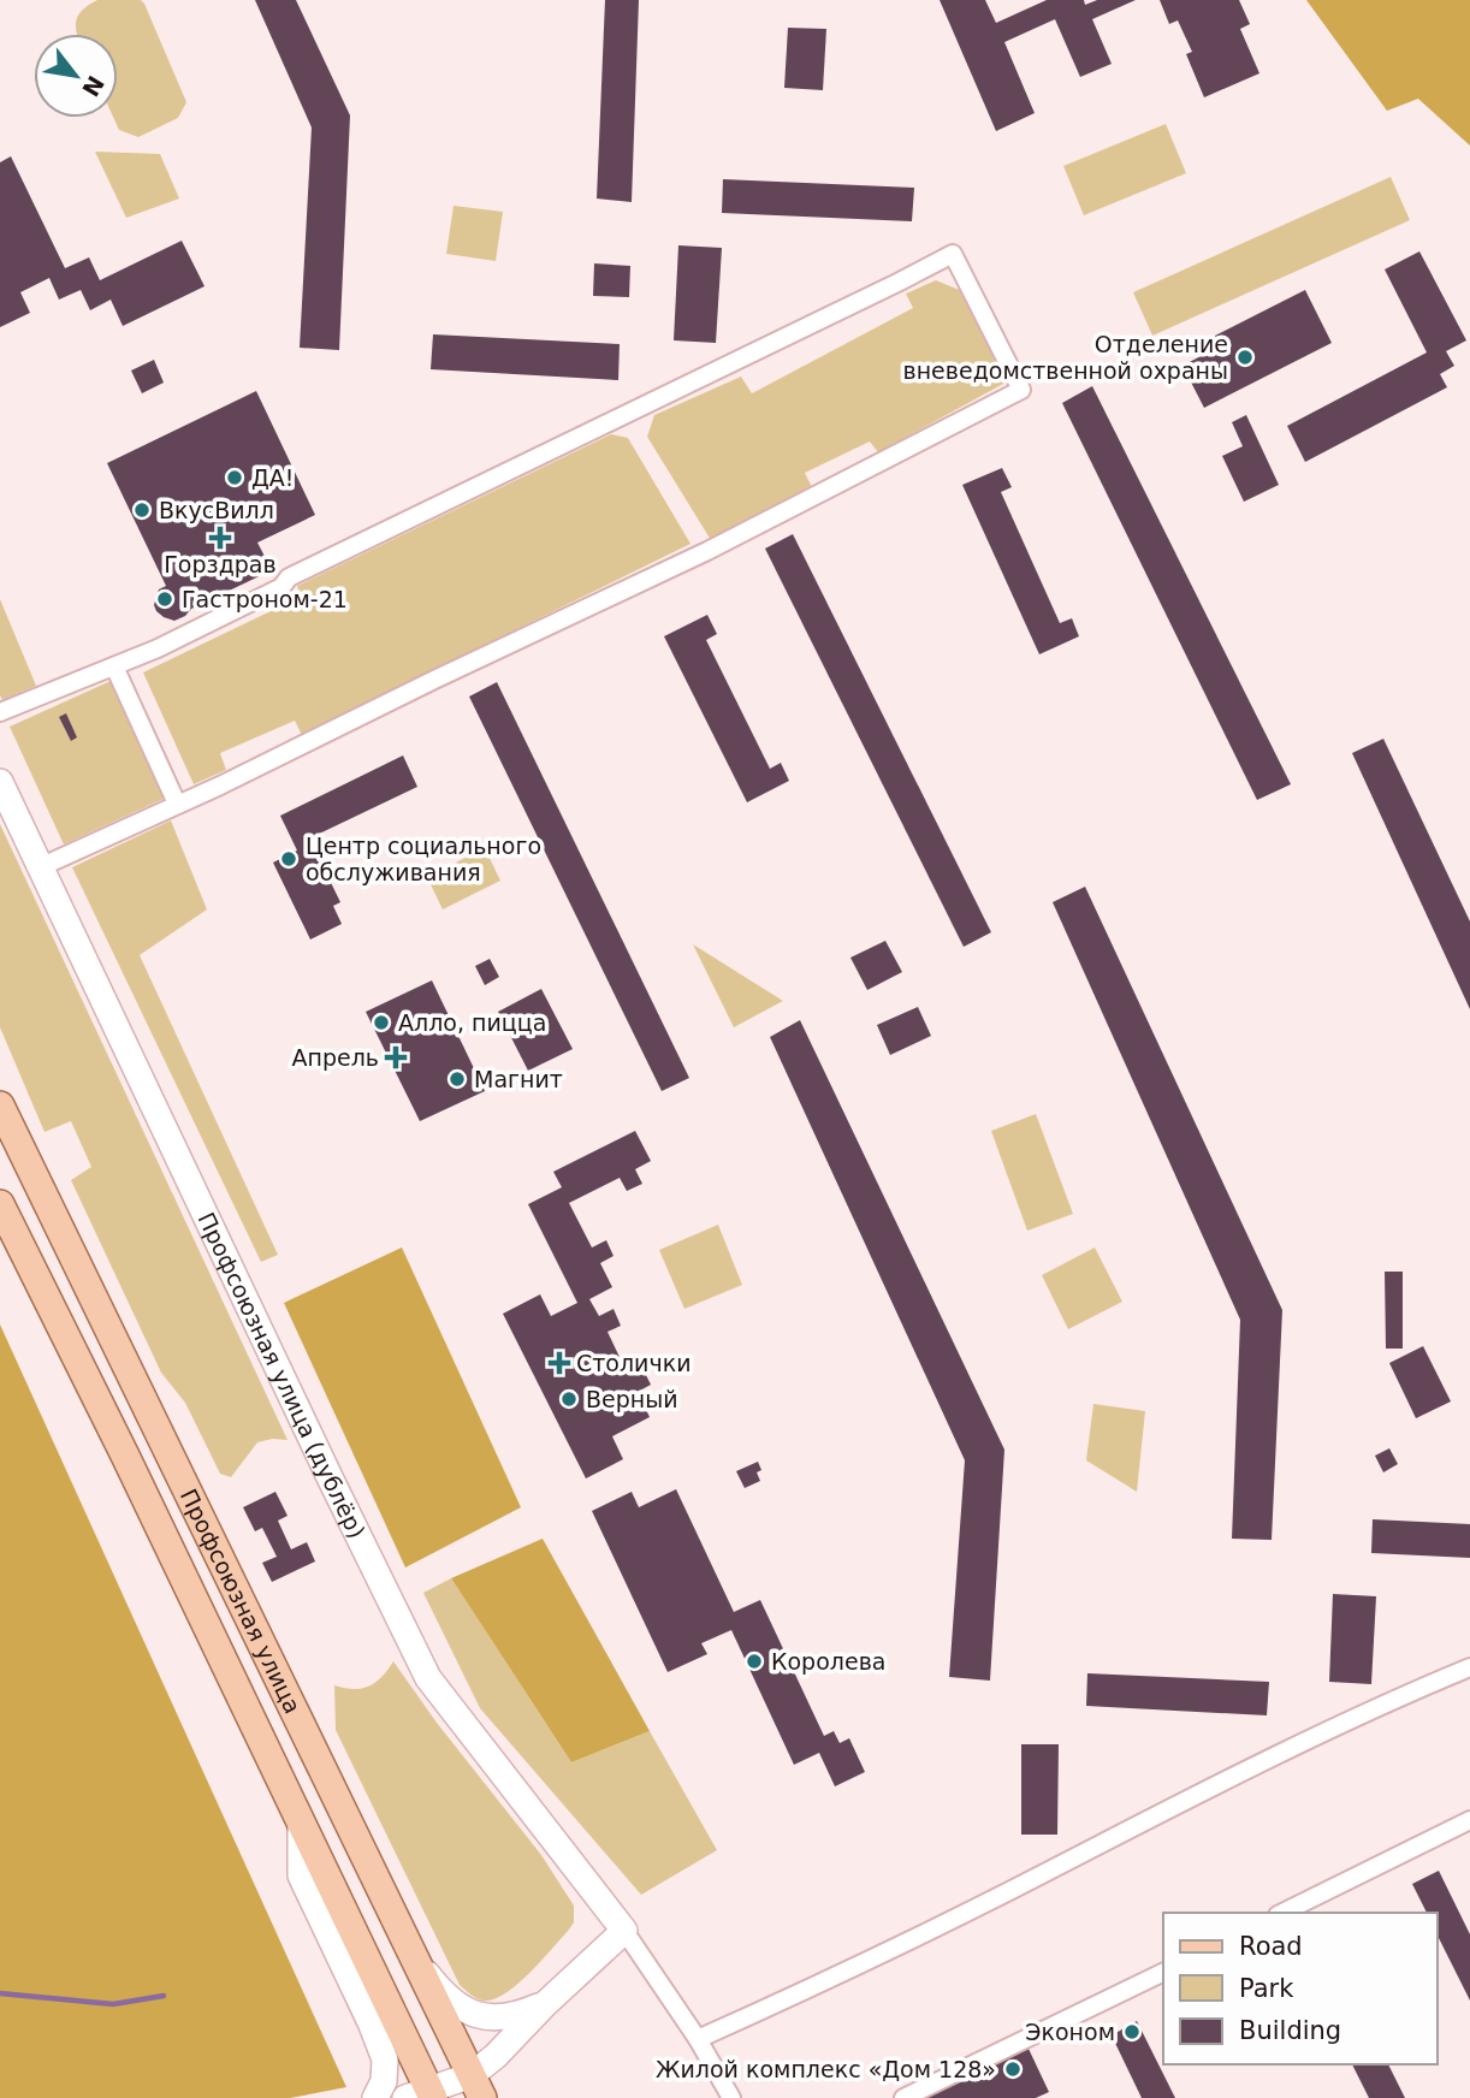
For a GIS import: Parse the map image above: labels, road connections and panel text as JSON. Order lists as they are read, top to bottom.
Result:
{
  "streets": {
    "main road": ["Профсоюзная улица"],
    "street": ["Профсоюзная улица (дублёр)"]
  },
  "places": {
    "other": [
      "Отделение вневедомственной охраны",
      "ДА!",
      "ВкусВилл",
      "Гастроном-21",
      "Центр социального обслуживания",
      "Алло, пицца",
      "Магнит",
      "Верный",
      "Королева",
      "Эконом",
      "Жилой комплекс «Дом 128»"
    ],
    "health": ["Горздрав", "Апрель", "Столички"]
  },
  "legend": ["Road", "Park", "Building"],
  "north": "bottom right"
}
